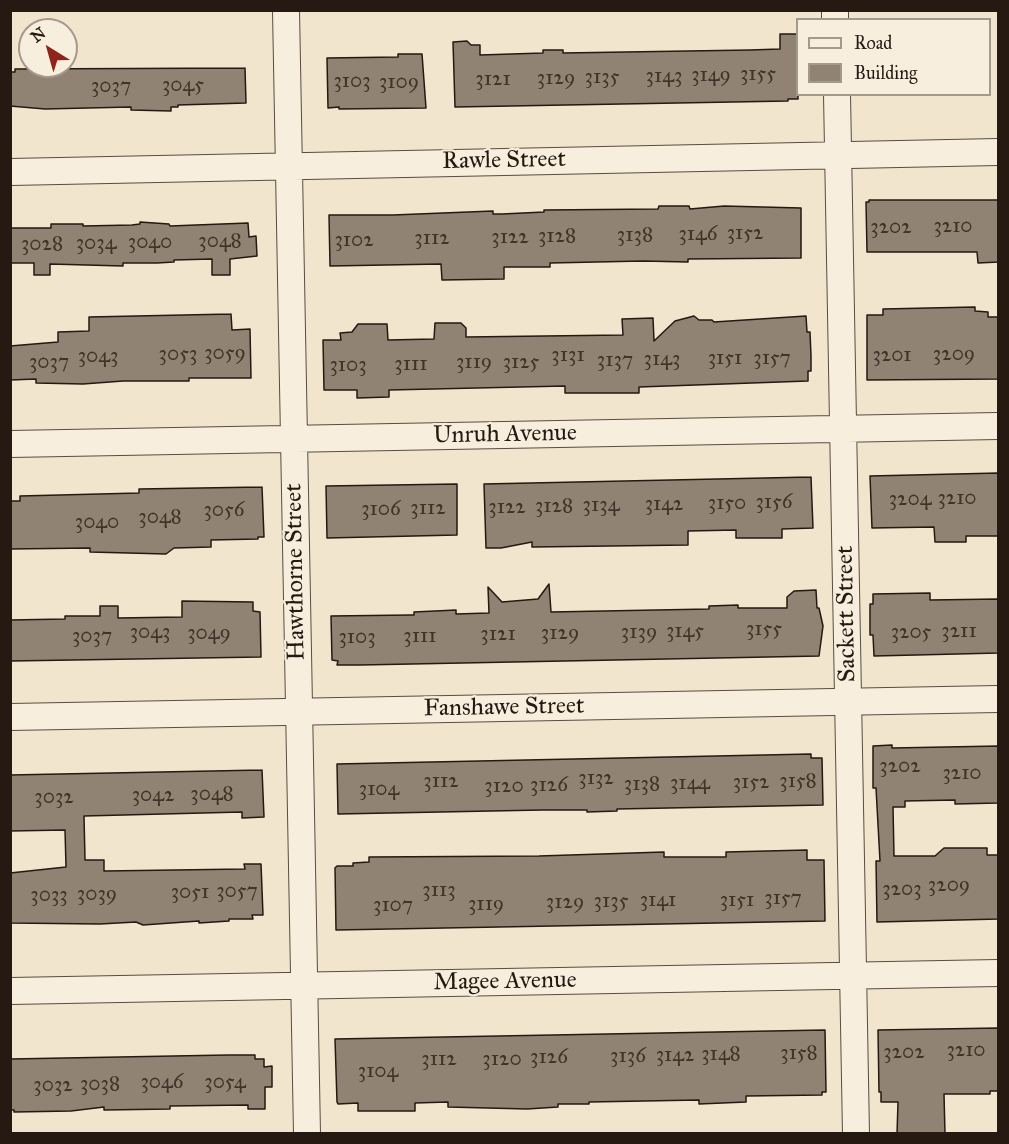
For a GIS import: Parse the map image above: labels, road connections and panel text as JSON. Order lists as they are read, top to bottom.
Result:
{
  "streets": {
    "street": [
      "Rawle Street",
      "Unruh Avenue",
      "Hawthorne Street",
      "Sackett Street",
      "Fanshawe Street",
      "Magee Avenue"
    ]
  },
  "crossings": [
    ["Rawle Street", "Hawthorne Street"],
    ["Rawle Street", "Sackett Street"],
    ["Unruh Avenue", "Hawthorne Street"],
    ["Unruh Avenue", "Sackett Street"],
    ["Hawthorne Street", "Fanshawe Street"],
    ["Hawthorne Street", "Magee Avenue"],
    ["Sackett Street", "Fanshawe Street"],
    ["Sackett Street", "Magee Avenue"]
  ],
  "house_numbers": [
    "3155",
    "3149",
    "3143",
    "3135",
    "3129",
    "3121",
    "3103",
    "3109",
    "3045",
    "3037",
    "3210",
    "3202",
    "3152",
    "3146",
    "3138",
    "3128",
    "3122",
    "3112",
    "3102",
    "3048",
    "3040",
    "3034",
    "3028",
    "3059",
    "3053",
    "3209",
    "3131",
    "3201",
    "3043",
    "3151",
    "3157",
    "3143",
    "3137",
    "3037",
    "3119",
    "3125",
    "3111",
    "3103",
    "3210",
    "3204",
    "3156",
    "3150",
    "3142",
    "3134",
    "3128",
    "3122",
    "3112",
    "3106",
    "3056",
    "3048",
    "3040",
    "3155",
    "3145",
    "3211",
    "3043",
    "3139",
    "3205",
    "3049",
    "3129",
    "3121",
    "3037",
    "3111",
    "3103",
    "3202",
    "3210",
    "3132",
    "3112",
    "3158",
    "3152",
    "3144",
    "3138",
    "3126",
    "3120",
    "3104",
    "3048",
    "3042",
    "3032",
    "3209",
    "3203",
    "3113",
    "3057",
    "3051",
    "3039",
    "3033",
    "3157",
    "3141",
    "3151",
    "3135",
    "3129",
    "3119",
    "3107",
    "3210",
    "3202",
    "3158",
    "3148",
    "3142",
    "3136",
    "3126",
    "3112",
    "3120",
    "3104",
    "3046",
    "3054",
    "3038",
    "3032"
  ],
  "legend": ["Road", "Building"],
  "north": "top left"
}
